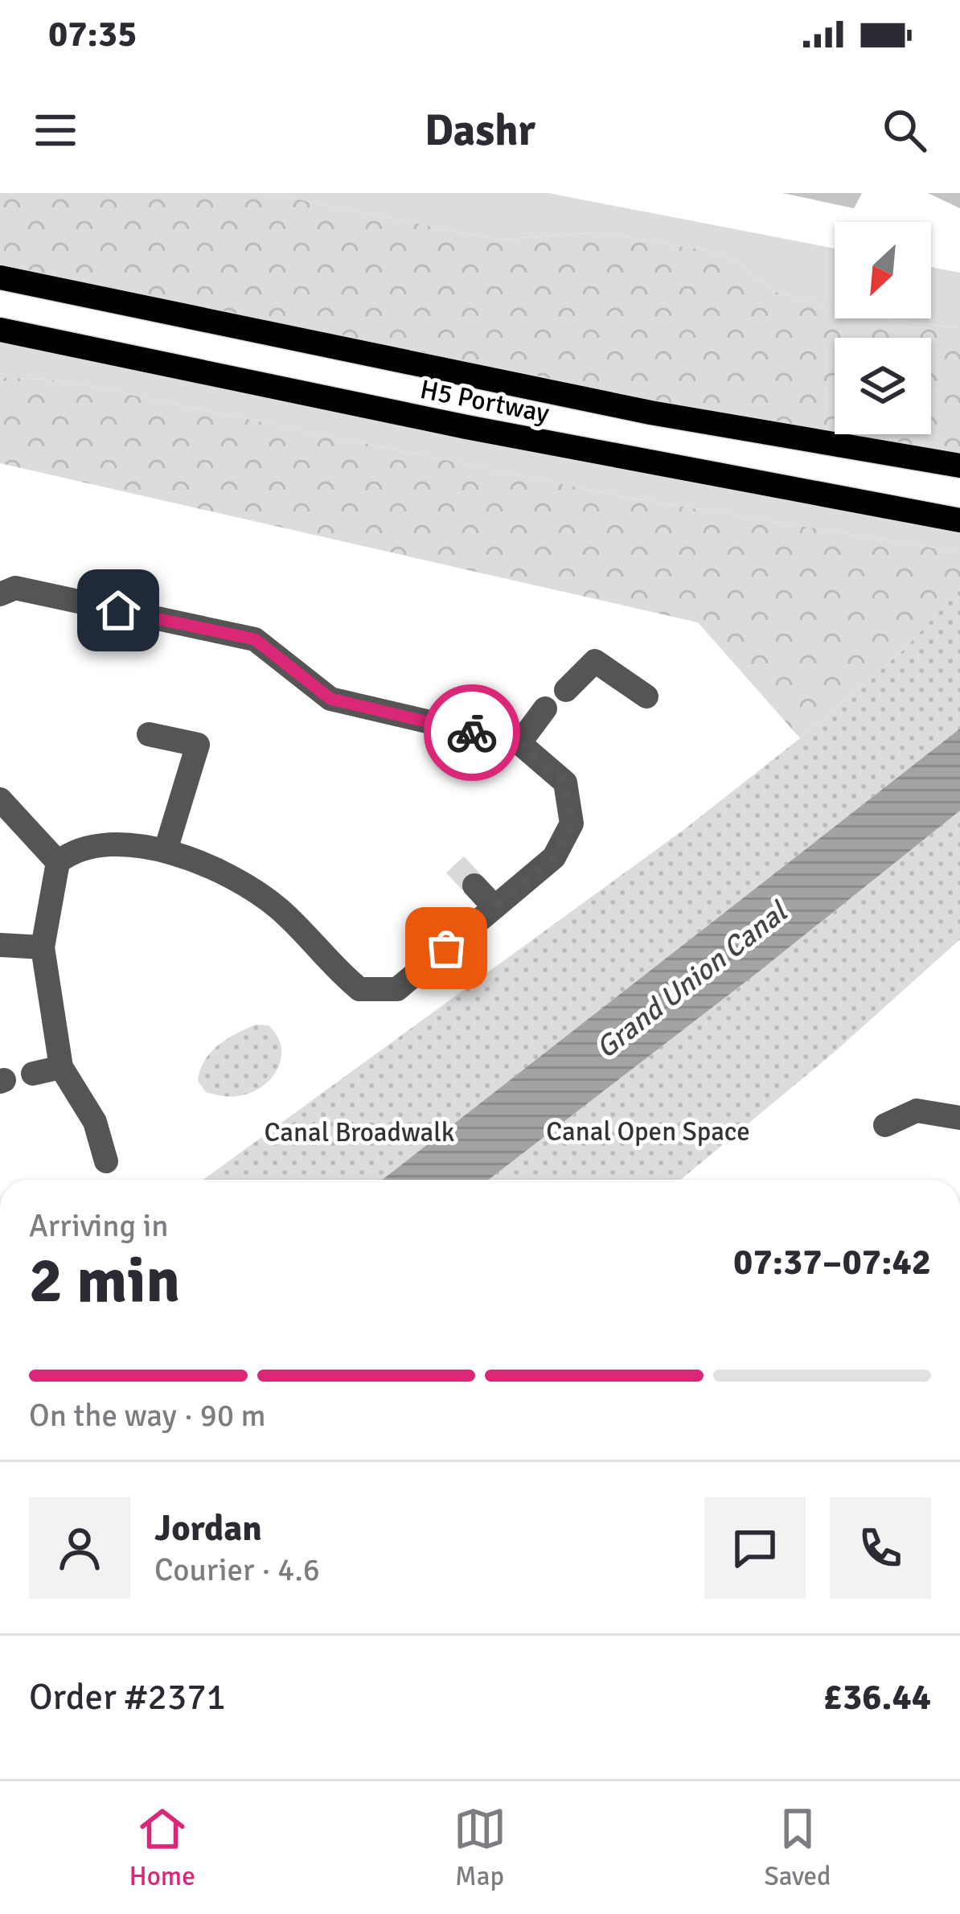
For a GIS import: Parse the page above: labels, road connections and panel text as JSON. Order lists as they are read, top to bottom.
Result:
{
  "streets": {
    "main road": ["H5 Portway"]
  },
  "water": ["Grand Union Canal"],
  "parks": ["Canal Open Space", "Canal Broadwalk"],
  "north": "bottom left",
  "page": {
    "status": "07:35",
    "header": "Dashr",
    "heading": ["2 min", "Arriving in", "07:37–07:42"],
    "panel": [
      "Jordan",
      "Courier · 4.6",
      "Order #2371",
      "£36.44"
    ],
    "bar": "On the way · 90 m",
    "tabs": ["Home", "Map", "Saved"]
  }
}
